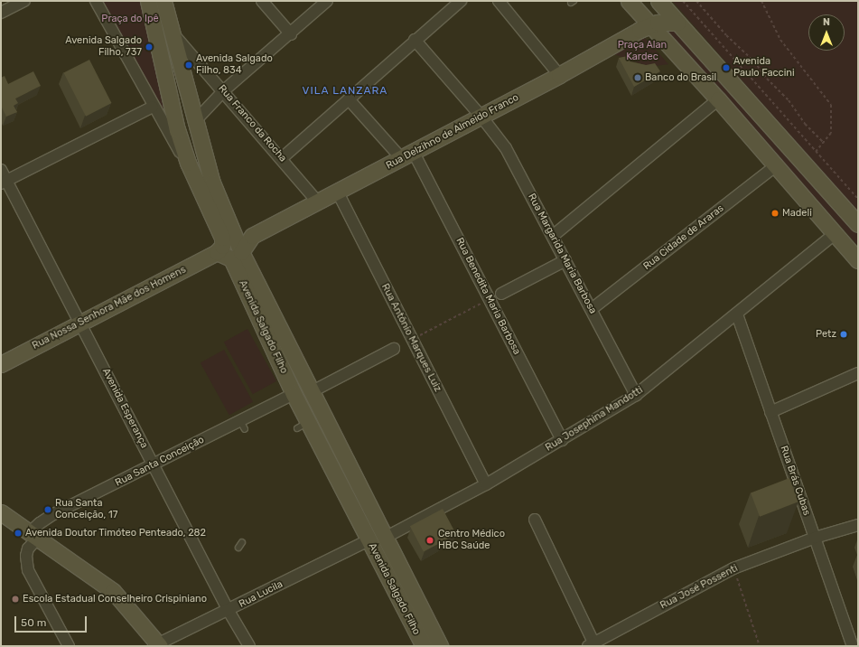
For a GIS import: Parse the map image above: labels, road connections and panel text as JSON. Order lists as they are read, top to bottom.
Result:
{
  "streets": {
    "main road": ["Rua Delzihno de Almeido Franco", "Rua Nossa Senhora Mãe dos Homens", "Avenida Salgado Filho"],
    "street": [
      "Rua Franco da Rocha",
      "Rua Cidade de Araras",
      "Rua Margarida Maria Barbosa",
      "Rua Benedita Maria Barbosa",
      "Rua Antônio Marques Luiz",
      "Avenida Esperança",
      "Rua Josephina Mandotti",
      "Rua Santa Conceição",
      "Rua Brás Cubas",
      "Rua José Possenti",
      "Rua Lucila"
    ]
  },
  "crossings": [
    ["Rua Franco da Rocha", "Rua Delzihno de Almeido Franco"],
    ["Rua Franco da Rocha", "Avenida Salgado Filho"],
    ["Rua Delzihno de Almeido Franco", "Rua Margarida Maria Barbosa"],
    ["Rua Delzihno de Almeido Franco", "Rua Benedita Maria Barbosa"],
    ["Rua Delzihno de Almeido Franco", "Avenida Salgado Filho"],
    ["Rua Delzihno de Almeido Franco", "Rua Antônio Marques Luiz"],
    ["Rua Cidade de Araras", "Rua Margarida Maria Barbosa"],
    ["Rua Margarida Maria Barbosa", "Rua Josephina Mandotti"],
    ["Rua Benedita Maria Barbosa", "Rua Josephina Mandotti"],
    ["Rua Nossa Senhora Mãe dos Homens", "Avenida Salgado Filho"],
    ["Rua Nossa Senhora Mãe dos Homens", "Avenida Esperança"],
    ["Avenida Salgado Filho", "Rua Josephina Mandotti"],
    ["Avenida Salgado Filho", "Rua Santa Conceição"],
    ["Avenida Salgado Filho", "Rua Lucila"],
    ["Rua Antônio Marques Luiz", "Rua Josephina Mandotti"],
    ["Avenida Esperança", "Rua Santa Conceição"],
    ["Avenida Esperança", "Rua Lucila"],
    ["Rua Josephina Mandotti", "Rua Brás Cubas"],
    ["Rua Brás Cubas", "Rua José Possenti"]
  ],
  "districts": ["VILA LANZARA"],
  "parks": ["Praça do Ipê", "Praça Alan Kardec"],
  "places": [
    "Avenida Salgado Filho, 737",
    "Avenida Salgado Filho, 834",
    "Avenida Paulo Faccini",
    "Banco do Brasil",
    "Madeli",
    "Petz",
    "Rua Santa Conceição, 17",
    "Avenida Doutor Timóteo Penteado, 282",
    "Centro Médico HBC Saúde",
    "Escola Estadual Conselheiro Crispiniano"
  ],
  "scale_bar": "50 m",
  "north": "top"
}
